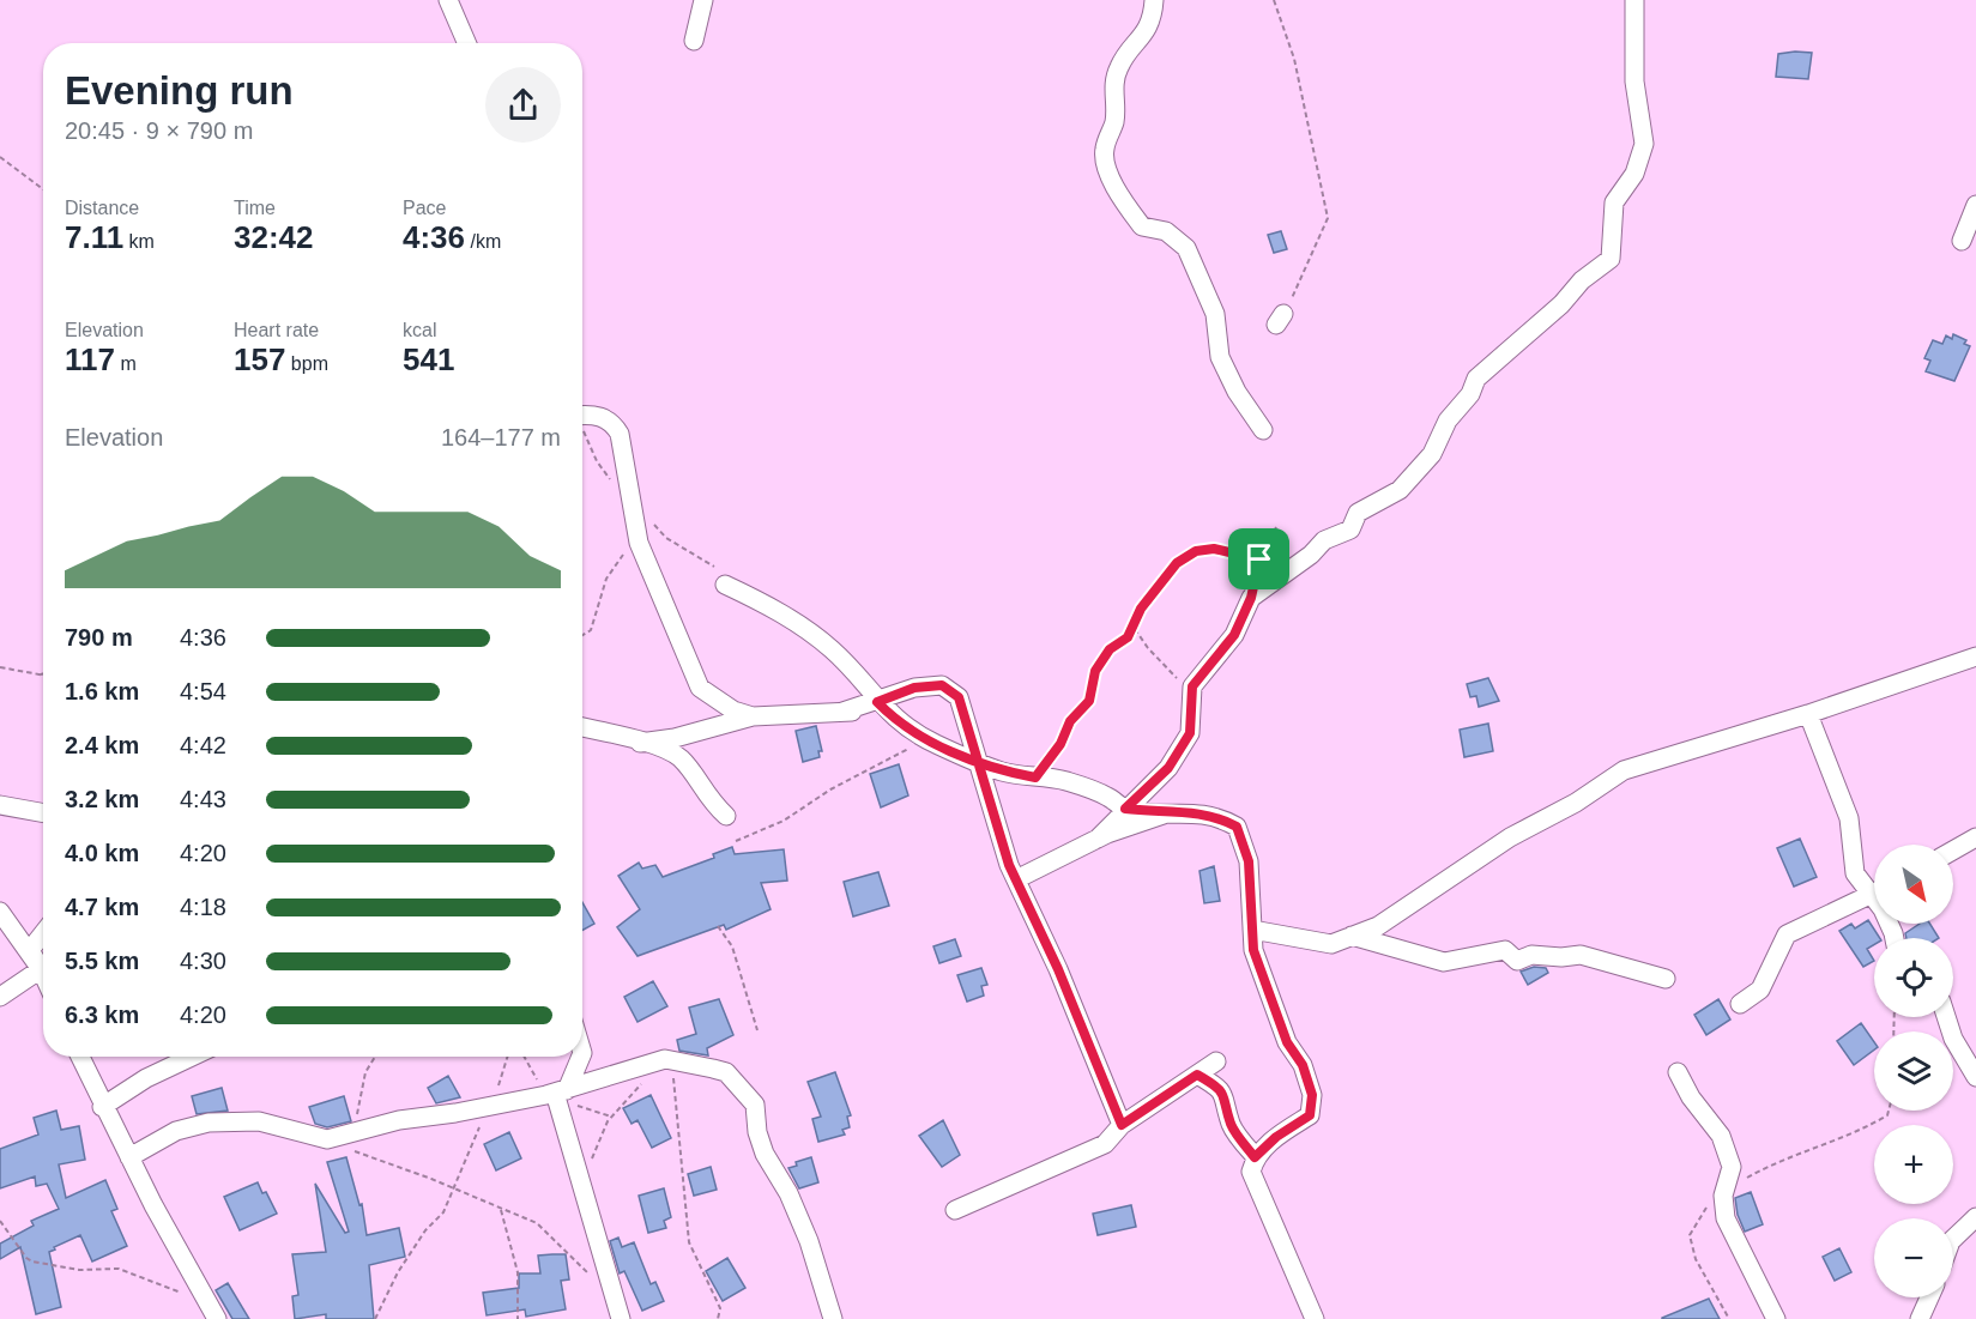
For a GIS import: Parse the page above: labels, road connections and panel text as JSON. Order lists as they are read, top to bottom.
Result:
{
  "north": "bottom right",
  "page": {
    "heading": ["Evening run", "20:45 · 9 × 790 m"],
    "stats": [
      ["Distance", "7.11 km"],
      ["Time", "32:42"],
      ["Pace", "4:36 /km"],
      ["Elevation", "117 m"],
      ["Heart rate", "157 bpm"],
      ["kcal", "541"]
    ],
    "chart": ["Elevation", "164–177 m"],
    "list": [
      {
        "name": "790 m",
        "note": "4:36"
      },
      {
        "name": "1.6 km",
        "note": "4:54"
      },
      {
        "name": "2.4 km",
        "note": "4:42"
      },
      {
        "name": "3.2 km",
        "note": "4:43"
      },
      {
        "name": "4.0 km",
        "note": "4:20"
      },
      {
        "name": "4.7 km",
        "note": "4:18"
      },
      {
        "name": "5.5 km",
        "note": "4:30"
      },
      {
        "name": "6.3 km",
        "note": "4:20"
      }
    ],
    "map_buttons": ["+", "−"]
  }
}
